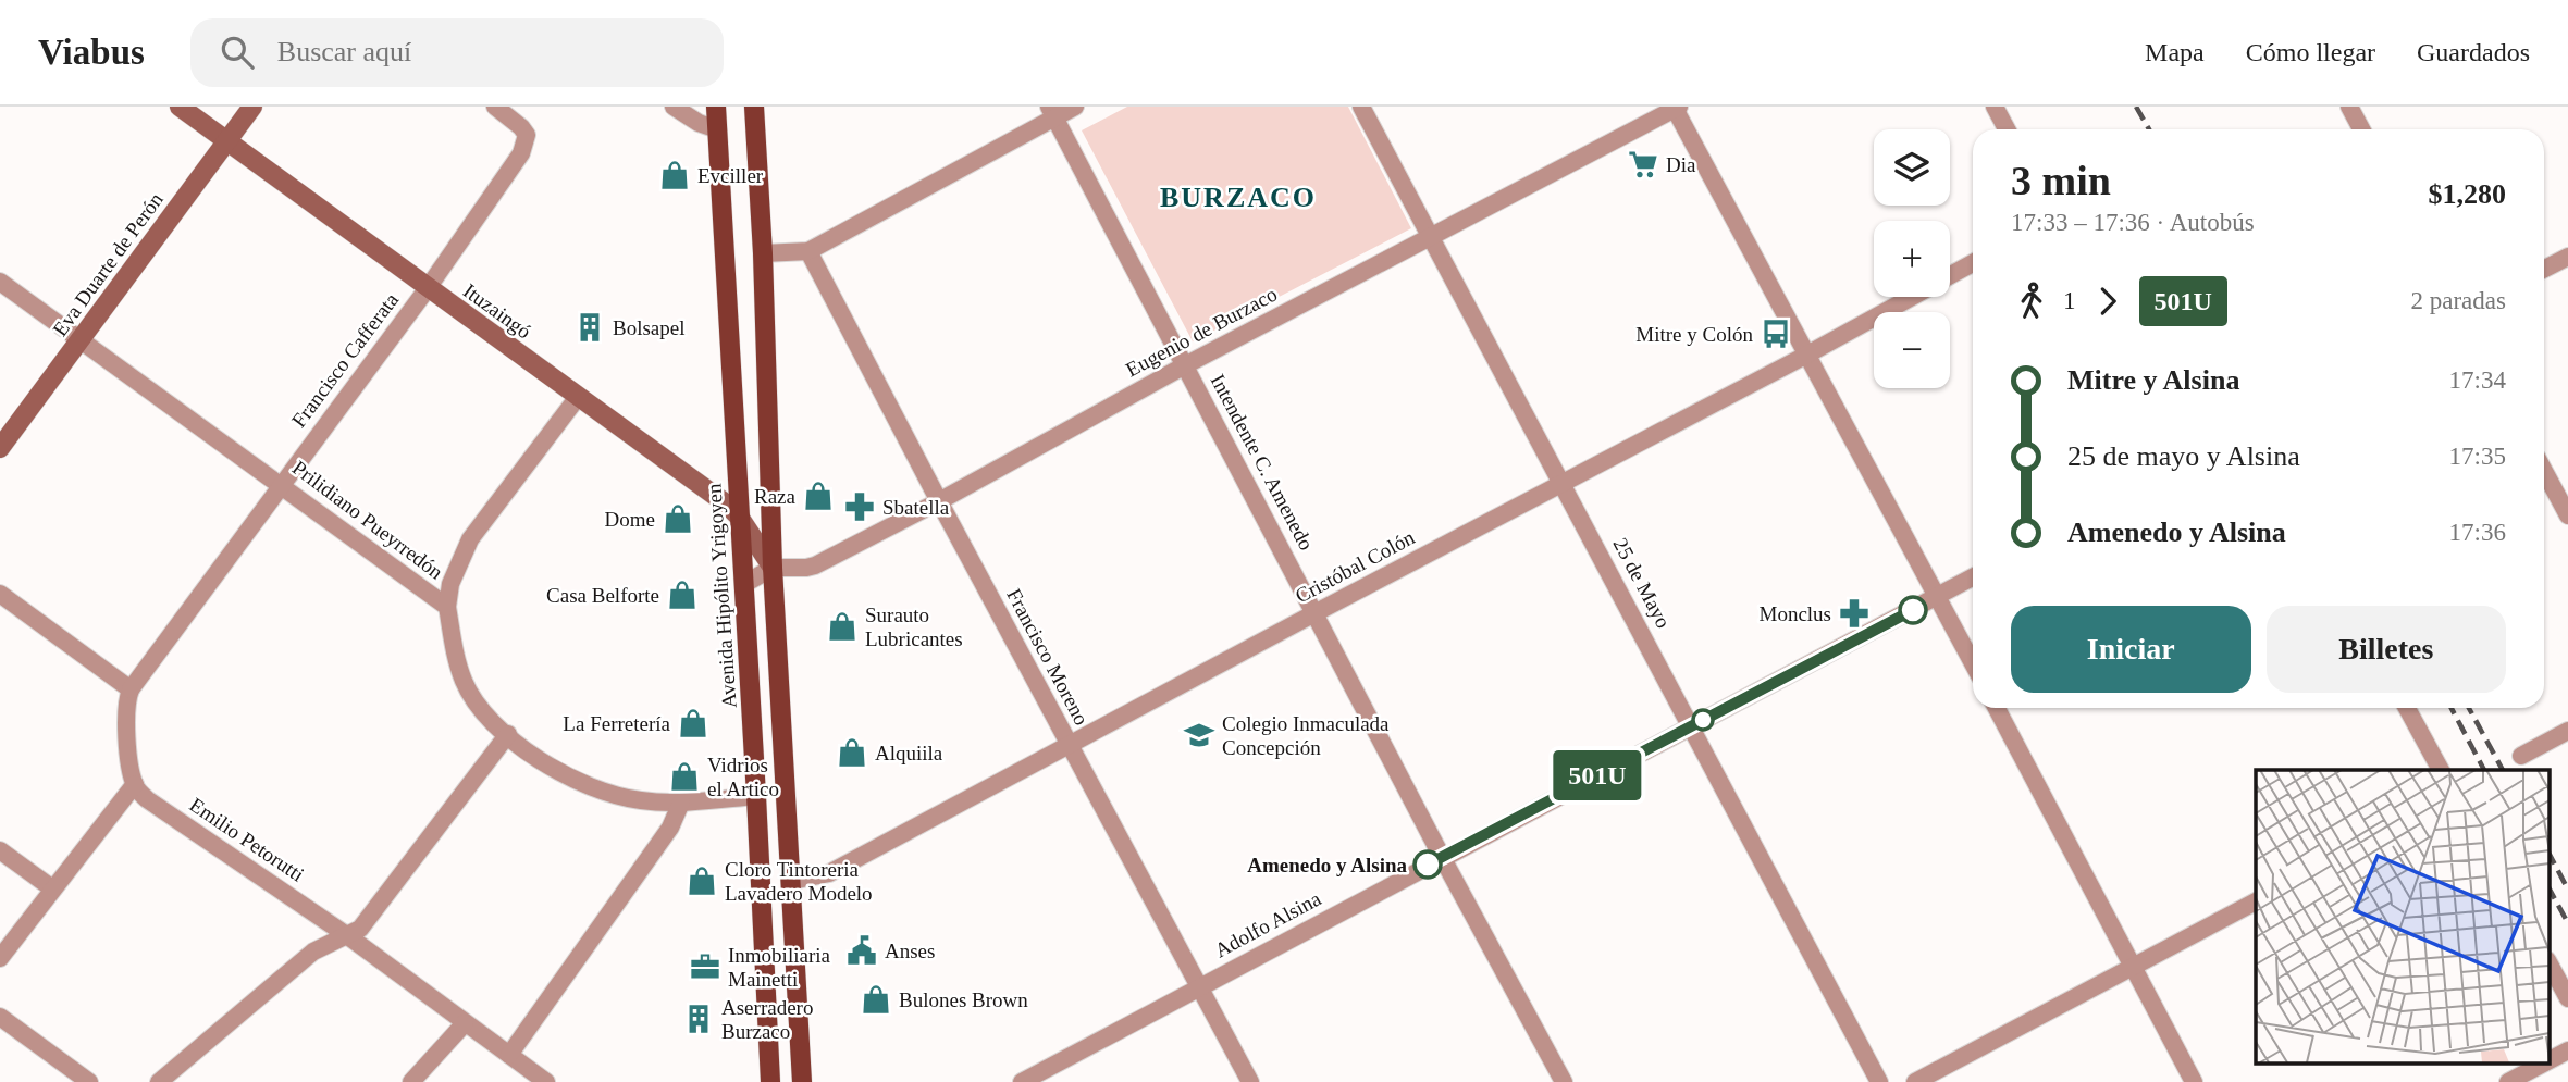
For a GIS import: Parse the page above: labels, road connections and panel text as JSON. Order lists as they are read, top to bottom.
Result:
{
  "streets": {
    "main road": ["Avenida Hipólito Yrigoyen"],
    "street": [
      "Eva Duarte de Perón",
      "Ituzaingó",
      "Eugenio de Burzaco",
      "Francisco Cafferata",
      "Intendente C. Amenedo",
      "Prilidiano Pueyrredón",
      "Cristóbal Colón",
      "25 de Mayo",
      "Francisco Moreno",
      "Emilio Petorutti",
      "Adolfo Alsina"
    ]
  },
  "crossings": [
    ["Eva Duarte de Perón", "Ituzaingó"],
    ["Eva Duarte de Perón", "Prilidiano Pueyrredón"],
    ["Ituzaingó", "Eugenio de Burzaco"],
    ["Ituzaingó", "Francisco Cafferata"],
    ["Ituzaingó", "Avenida Hipólito Yrigoyen"],
    ["Eugenio de Burzaco", "Intendente C. Amenedo"],
    ["Eugenio de Burzaco", "25 de Mayo"],
    ["Eugenio de Burzaco", "Avenida Hipólito Yrigoyen"],
    ["Eugenio de Burzaco", "Francisco Moreno"],
    ["Francisco Cafferata", "Prilidiano Pueyrredón"],
    ["Intendente C. Amenedo", "Cristóbal Colón"],
    ["Intendente C. Amenedo", "Adolfo Alsina"],
    ["Prilidiano Pueyrredón", "Avenida Hipólito Yrigoyen"],
    ["Cristóbal Colón", "25 de Mayo"],
    ["Cristóbal Colón", "Francisco Moreno"],
    ["25 de Mayo", "Adolfo Alsina"],
    ["Francisco Moreno", "Adolfo Alsina"]
  ],
  "districts": ["BURZACO"],
  "places": {
    "supermarket": ["Dia"],
    "shop": [
      "Evciller",
      "Raza",
      "Dome",
      "Casa Belforte",
      "Surauto Lubricantes",
      "La Ferretería",
      "Alquiila",
      "Vidrios el Artico",
      "Cloro Tintoreria Lavadero Modelo",
      "Bulones Brown"
    ],
    "building": ["Bolsapel", "Aserradero Burzaco"],
    "bus stop": ["Mitre y Colón"],
    "pharmacy": ["Sbatella", "Monclus"],
    "school or university": ["Colegio Inmaculada Concepción"],
    "other": ["Amenedo y Alsina"],
    "public building": ["Anses"],
    "office": ["Inmobiliaria Mainetti"]
  },
  "lines": ["bus line 501U"],
  "page": {
    "header": "Viabus",
    "search": "Buscar aquí",
    "nav": ["Mapa", "Cómo llegar", "Guardados"],
    "on_map": "501U",
    "map_buttons": ["+", "−"],
    "heading": ["3 min", "17:33 – 17:36 · Autobús", "$1,280"],
    "legs": ["1", "501U", "2 paradas"],
    "list": [
      {
        "name": "Mitre y Alsina",
        "value": "17:34"
      },
      {
        "name": "25 de mayo y Alsina",
        "value": "17:35"
      },
      {
        "name": "Amenedo y Alsina",
        "value": "17:36"
      }
    ],
    "buttons": ["Iniciar", "Billetes"]
  }
}
